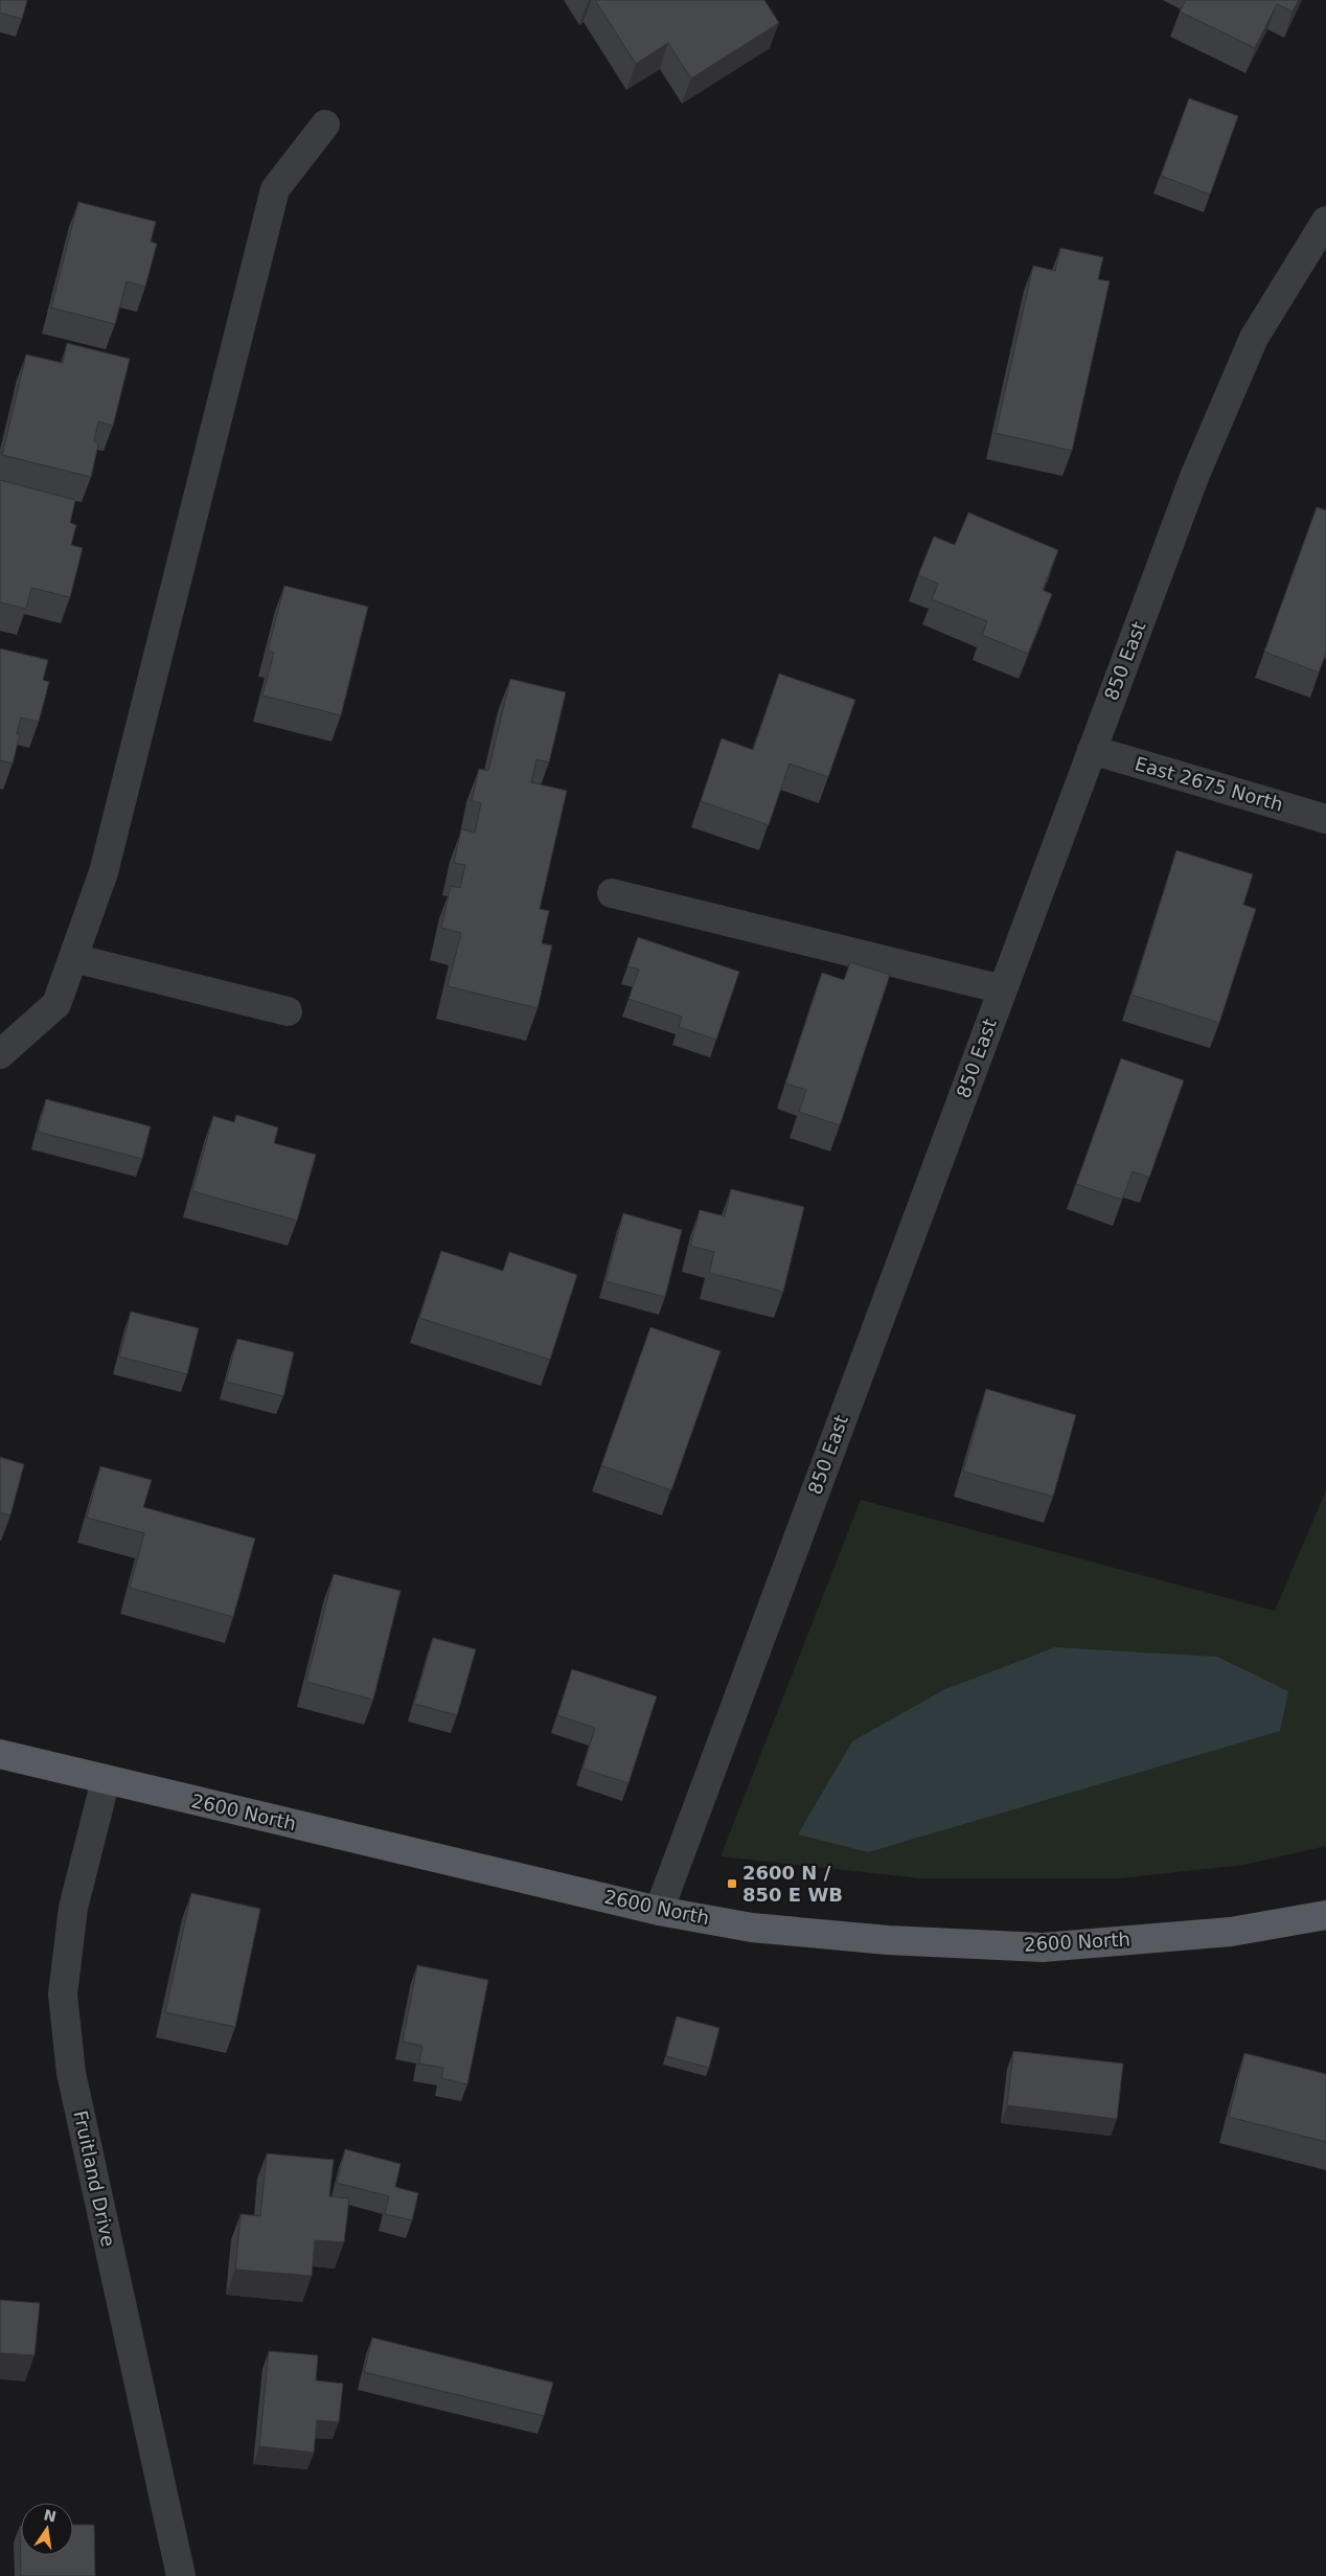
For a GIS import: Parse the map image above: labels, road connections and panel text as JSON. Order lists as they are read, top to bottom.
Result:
{
  "streets": {
    "main road": ["2600 North"],
    "street": ["850 East", "East 2675 North", "Fruitland Drive"]
  },
  "crossings": [
    ["850 East", "East 2675 North"],
    ["850 East", "2600 North"],
    ["2600 North", "Fruitland Drive"]
  ],
  "places": {
    "transit": ["2600 N / 850 E WB"]
  },
  "north": "top"
}
